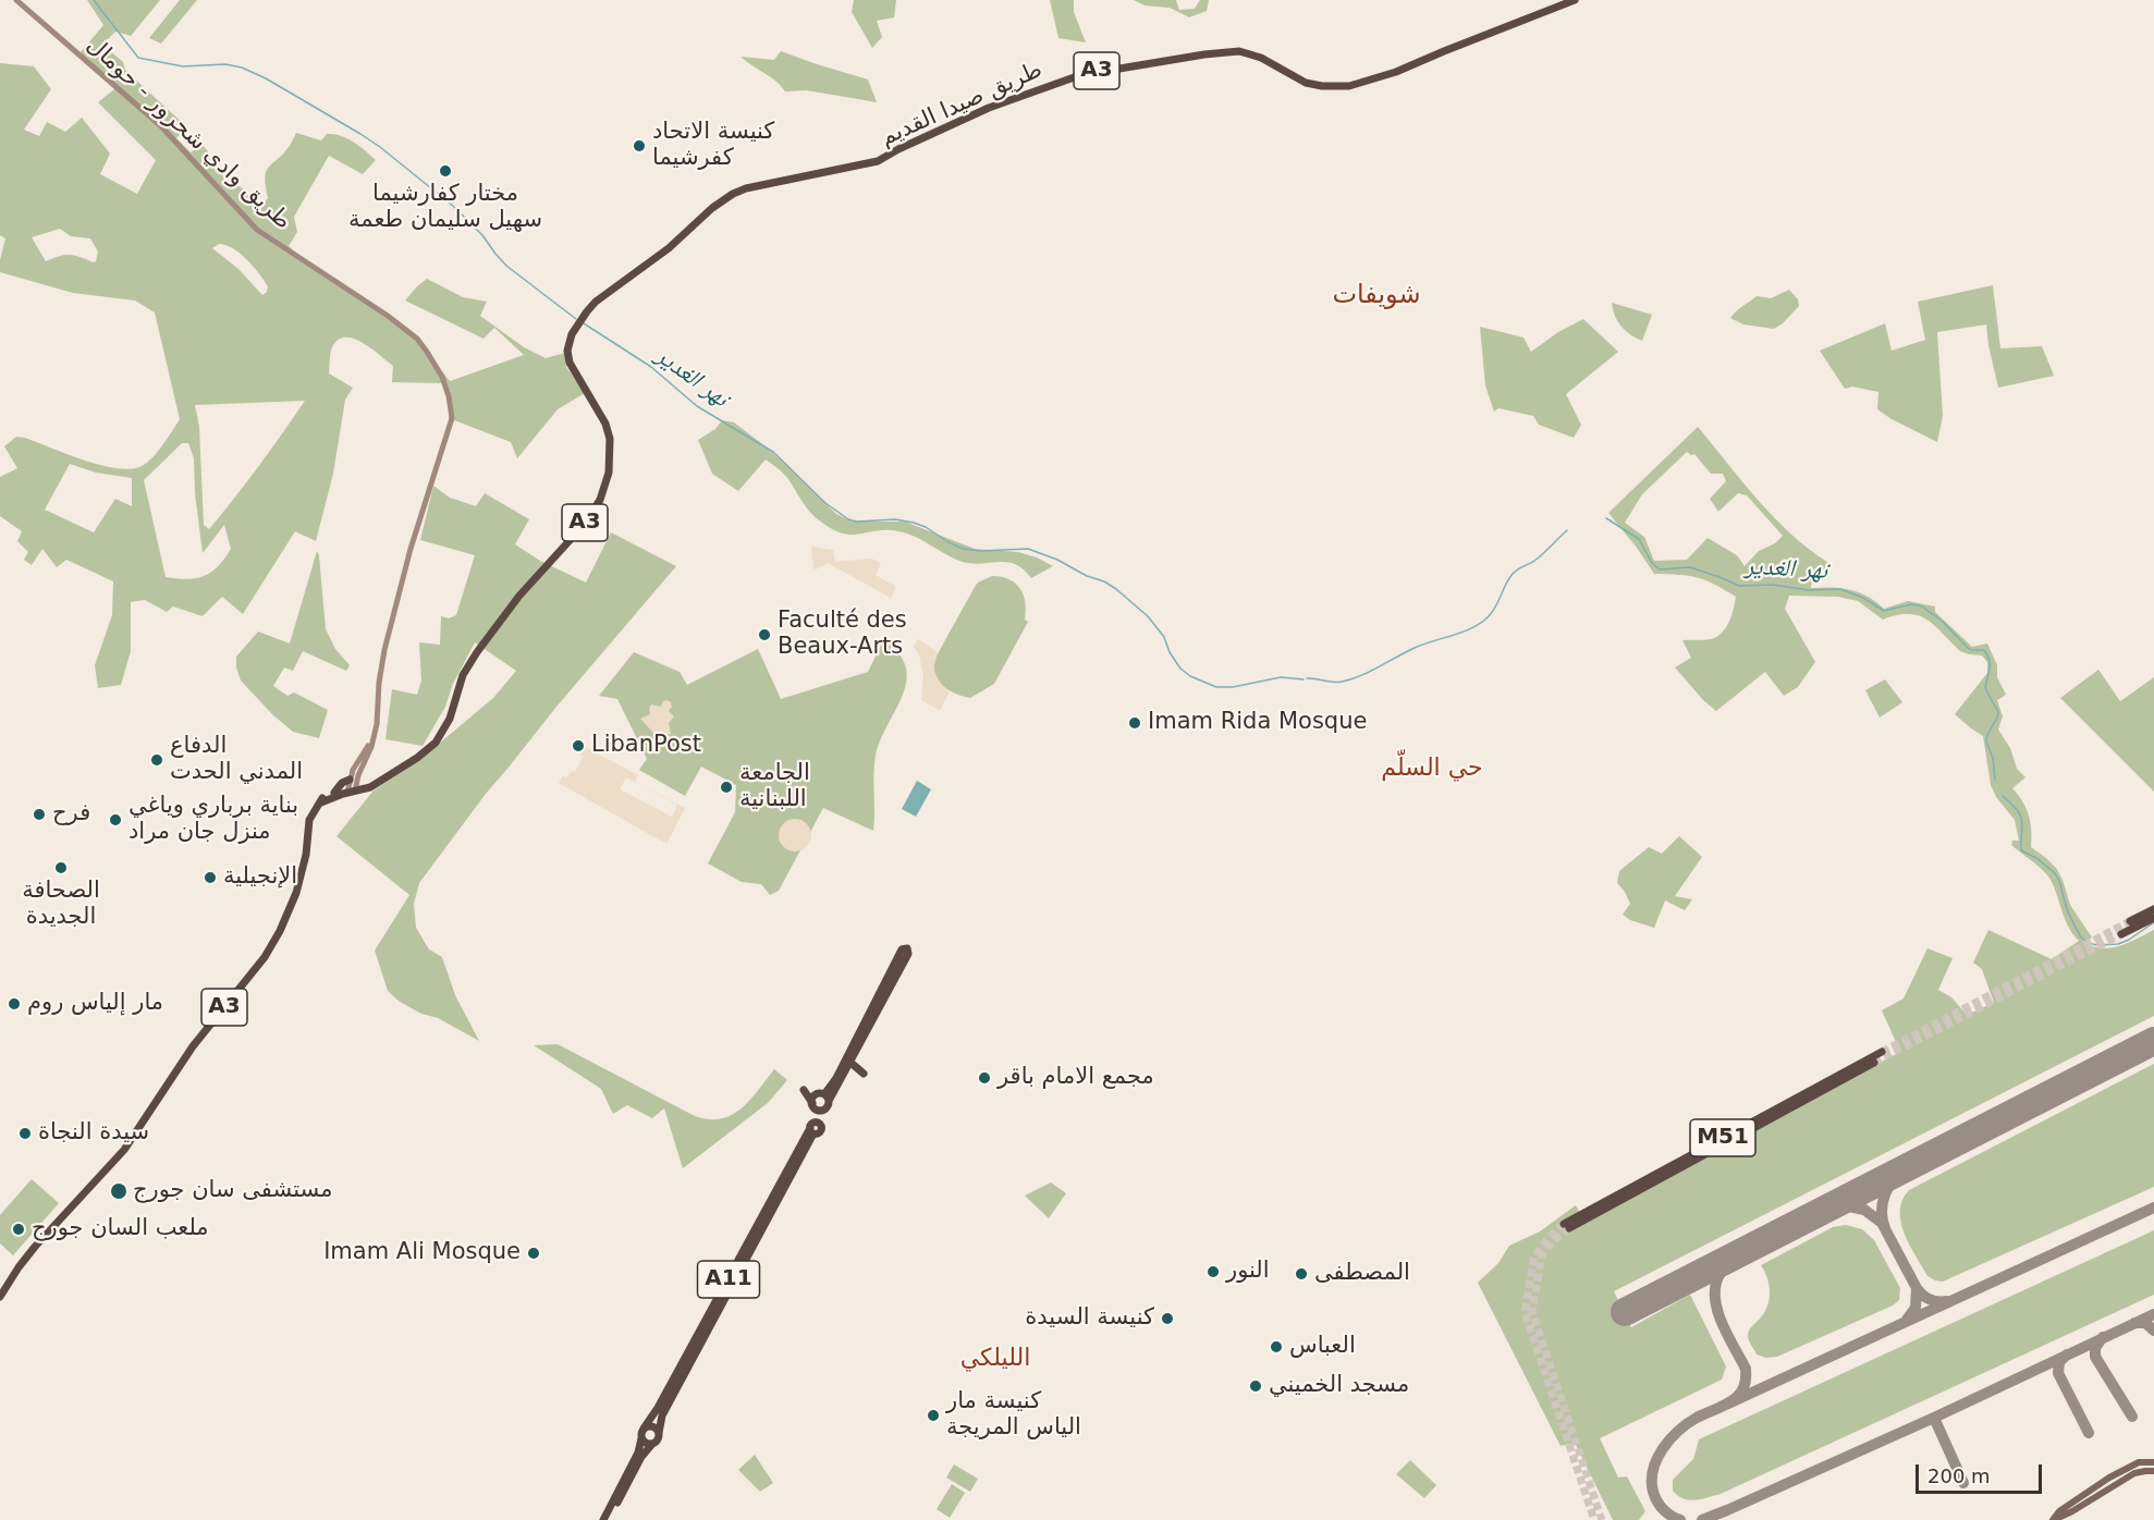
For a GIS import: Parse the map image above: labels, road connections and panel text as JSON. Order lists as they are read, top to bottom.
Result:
{
  "streets": {
    "highway": [
      "A3",
      "طريق صيدا القديم",
      "M51",
      "A11"
    ],
    "main road": ["طريق وادي شحرور - حومال"]
  },
  "crossings": [
    ["A3", "طريق صيدا القديم"],
    ["A3", "طريق وادي شحرور - حومال"],
    ["طريق صيدا القديم", "طريق وادي شحرور - حومال"]
  ],
  "districts": ["شويفات", "حي السلّم", "الليلكي"],
  "water": ["نهر الغدير"],
  "places": [
    "كنيسة الاتحاد كفرشيما",
    "مختار كفارشيما سهيل سليمان طعمة",
    "Faculté des Beaux-Arts",
    "Imam Rida Mosque",
    "LibanPost",
    "الدفاع المدني الحدت",
    "الجامعة اللبنانية",
    "فرح",
    "بناية برباري وياغي منزل جان مراد",
    "الصحافة الجديدة",
    "الإنجيلية",
    "مار إلياس روم",
    "مجمع الامام باقر",
    "سيدة النجاة",
    "مستشفى سان جورج",
    "ملعب السان جورج",
    "Imam Ali Mosque",
    "النور",
    "المصطفى",
    "كنيسة السيدة",
    "العباس",
    "مسجد الخميني",
    "كنيسة مار الياس المريجة"
  ],
  "scale_bar": "200 m"
}
